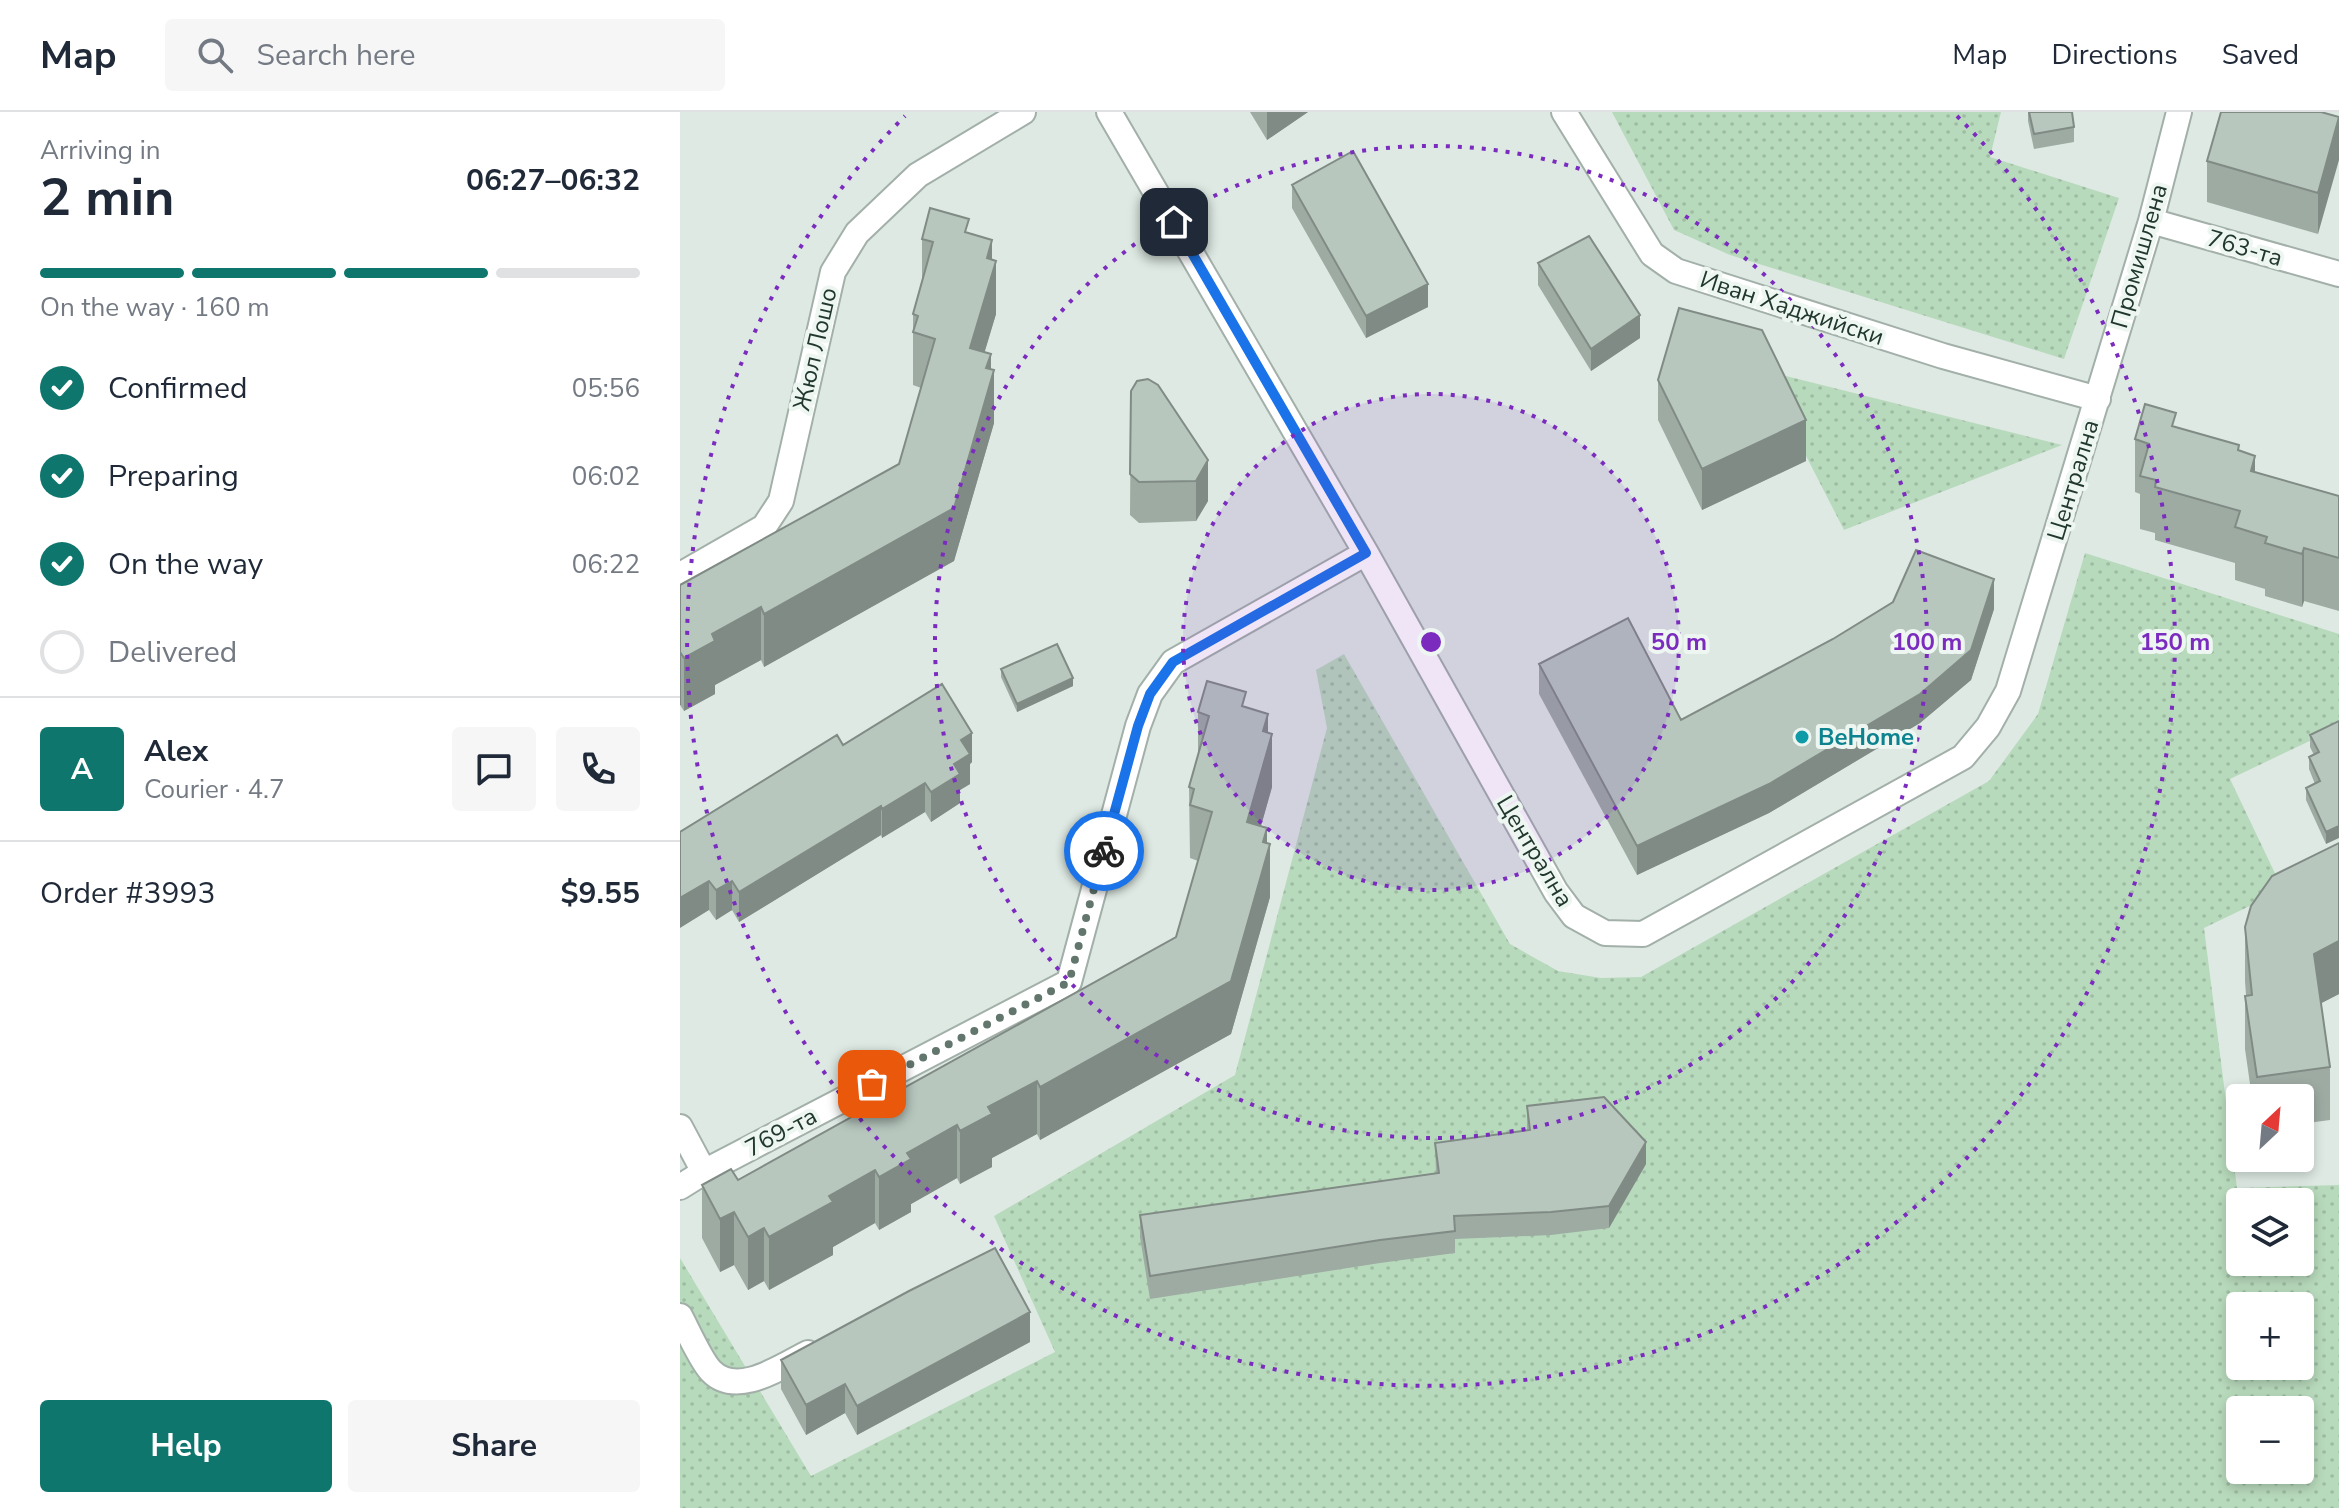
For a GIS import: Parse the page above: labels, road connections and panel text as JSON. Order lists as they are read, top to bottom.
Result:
{
  "streets": {
    "street": [
      "763-та",
      "Промишлена",
      "Иван Хаджийски",
      "Жюл Лошо",
      "Централна",
      "769-та"
    ]
  },
  "crossings": [
    ["763-та", "Промишлена"],
    ["Промишлена", "Иван Хаджийски"],
    ["Промишлена", "Централна"],
    ["Иван Хаджийски", "Централна"],
    ["Централна", "769-та"]
  ],
  "places": ["BeHome"],
  "north": "top right",
  "page": {
    "header": "Map",
    "search": "Search here",
    "nav": ["Map", "Directions", "Saved"],
    "heading": ["2 min", "Arriving in", "06:27–06:32"],
    "panel": [
      "Alex",
      "Courier · 4.7",
      "Order #3993",
      "$9.55"
    ],
    "bar": "On the way · 160 m",
    "list": [
      ["Confirmed", "05:56"],
      ["Preparing", "06:02"],
      ["On the way", "06:22"],
      "Delivered"
    ],
    "round": "A",
    "map_buttons": ["+", "−"],
    "buttons": ["Help", "Share"]
  },
  "rings": ["50 m", "100 m", "150 m"]
}
